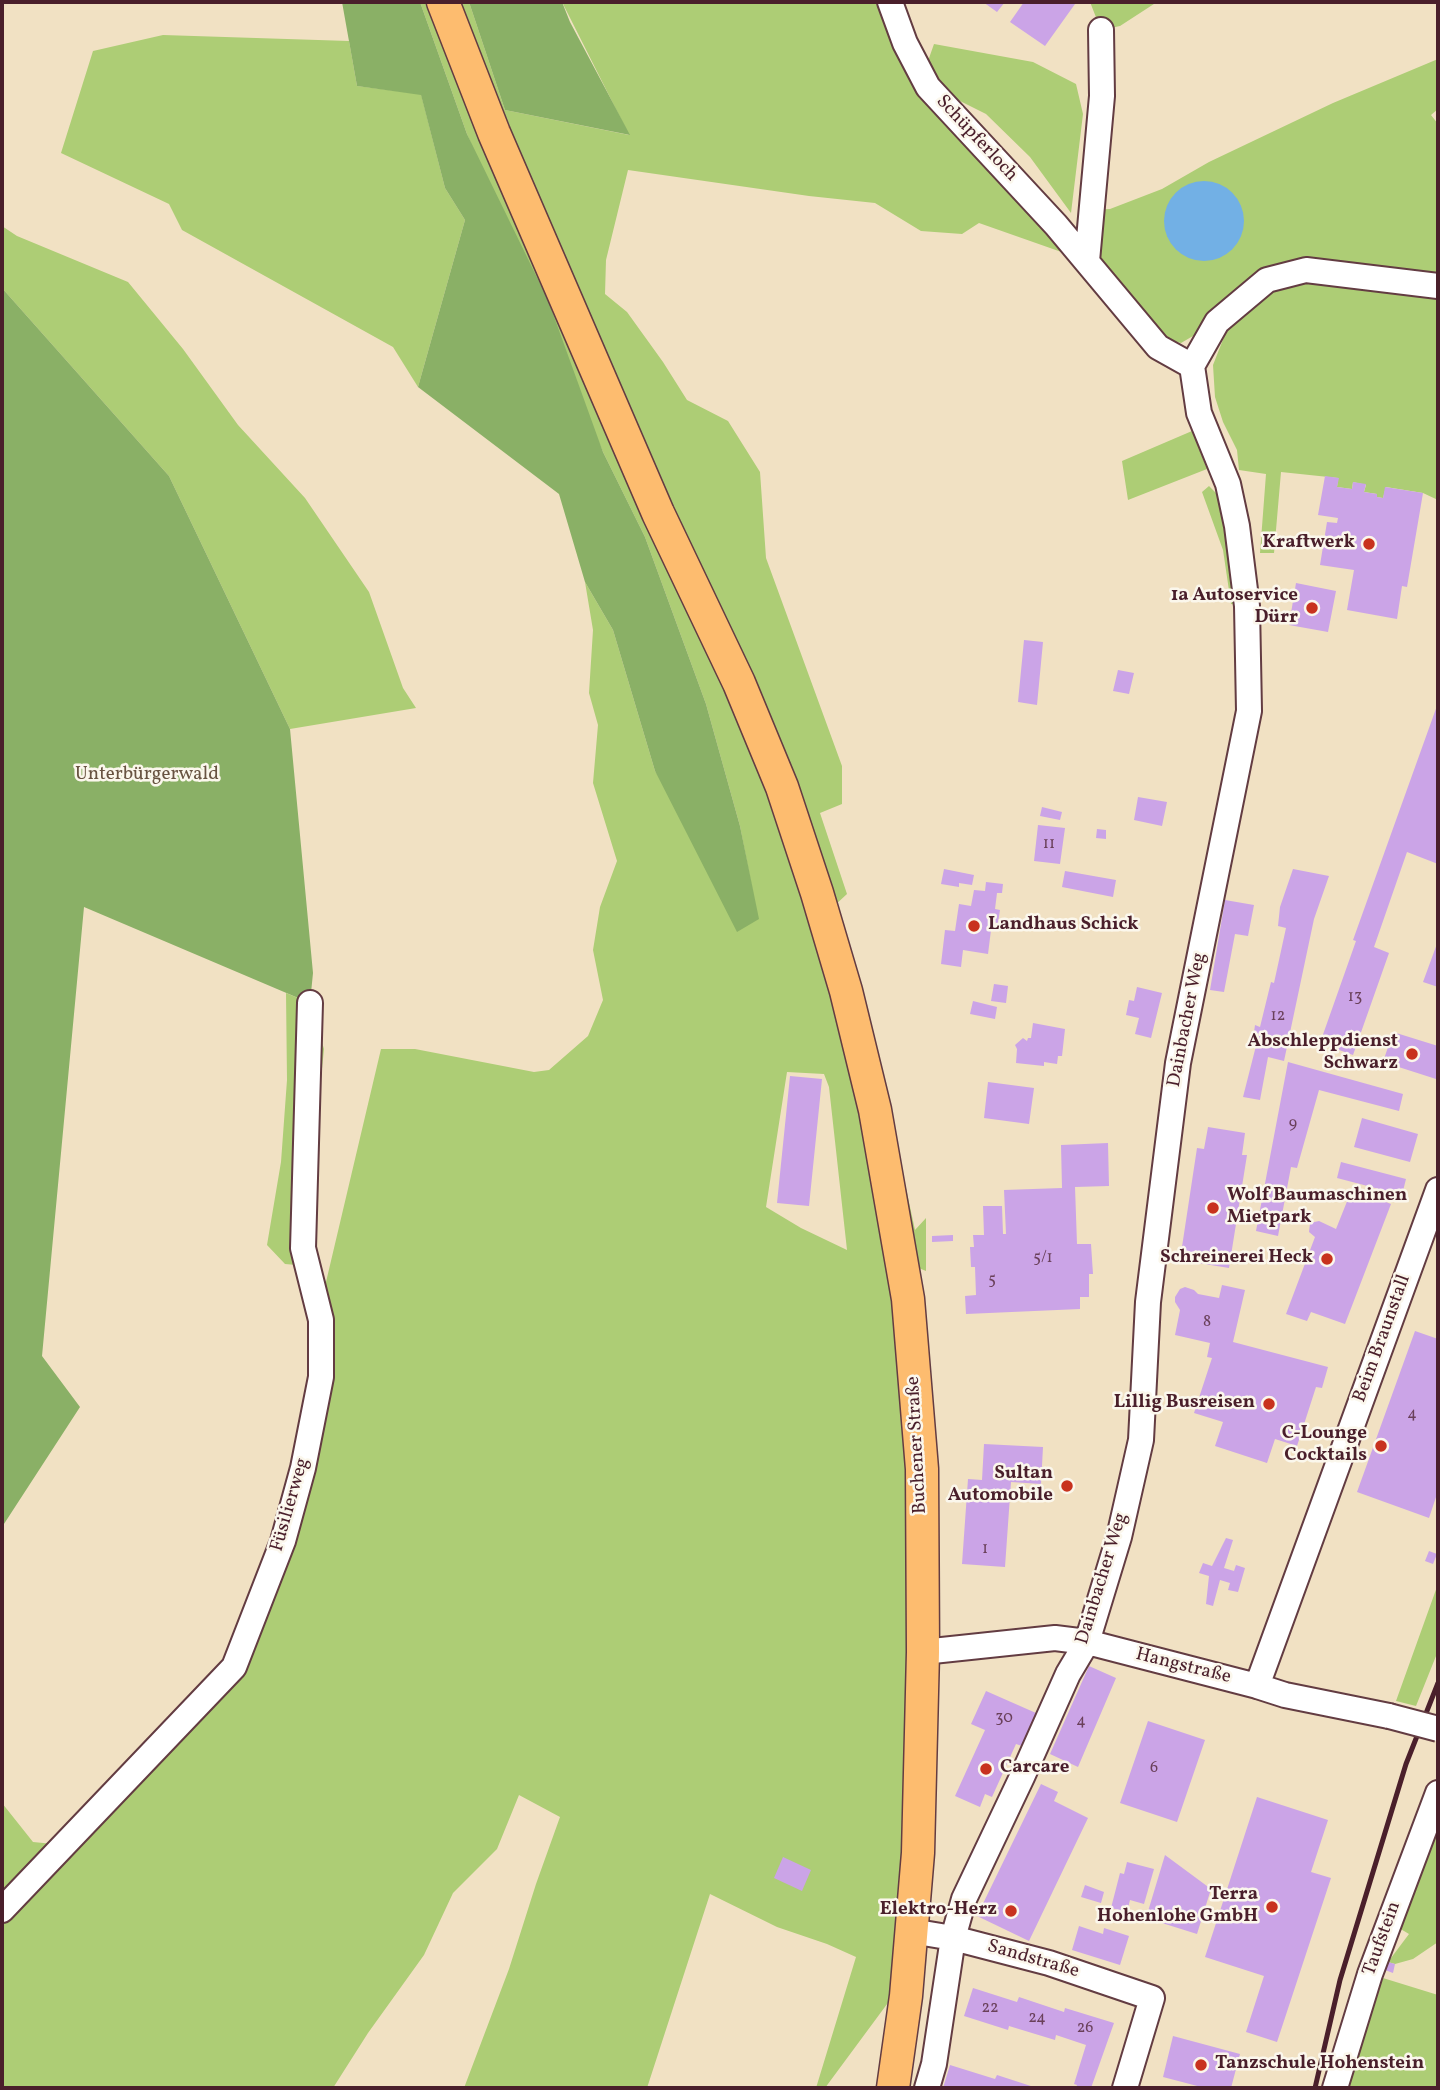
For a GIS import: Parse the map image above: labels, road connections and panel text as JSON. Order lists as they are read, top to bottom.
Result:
{
  "streets": {
    "main road": ["Buchener Straße"],
    "street": [
      "Schüpferloch",
      "Dainbacher Weg",
      "Beim Braunstall",
      "Füsilierweg",
      "Hangstraße",
      "Taufstein",
      "Sandstraße"
    ]
  },
  "crossings": [
    ["Schüpferloch", "Dainbacher Weg"],
    ["Dainbacher Weg", "Hangstraße"],
    ["Dainbacher Weg", "Sandstraße"],
    ["Beim Braunstall", "Hangstraße"],
    ["Buchener Straße", "Hangstraße"],
    ["Buchener Straße", "Sandstraße"]
  ],
  "parks": ["Unterbürgerwald"],
  "places": [
    "Kraftwerk",
    "1a Autoservice Dürr",
    "Landhaus Schick",
    "Abschleppdienst Schwarz",
    "Wolf Baumaschinen Mietpark",
    "Schreinerei Heck",
    "Lillig Busreisen",
    "C-Lounge Cocktails",
    "Sultan Automobile",
    "Carcare",
    "Terra Hohenlohe GmbH",
    "Elektro-Herz",
    "Tanzschule Hohenstein"
  ],
  "house_numbers": [
    "11",
    "13",
    "12",
    "9",
    "5/1",
    "5",
    "8",
    "4",
    "1",
    "30",
    "4",
    "6",
    "22",
    "24",
    "26"
  ]
}
